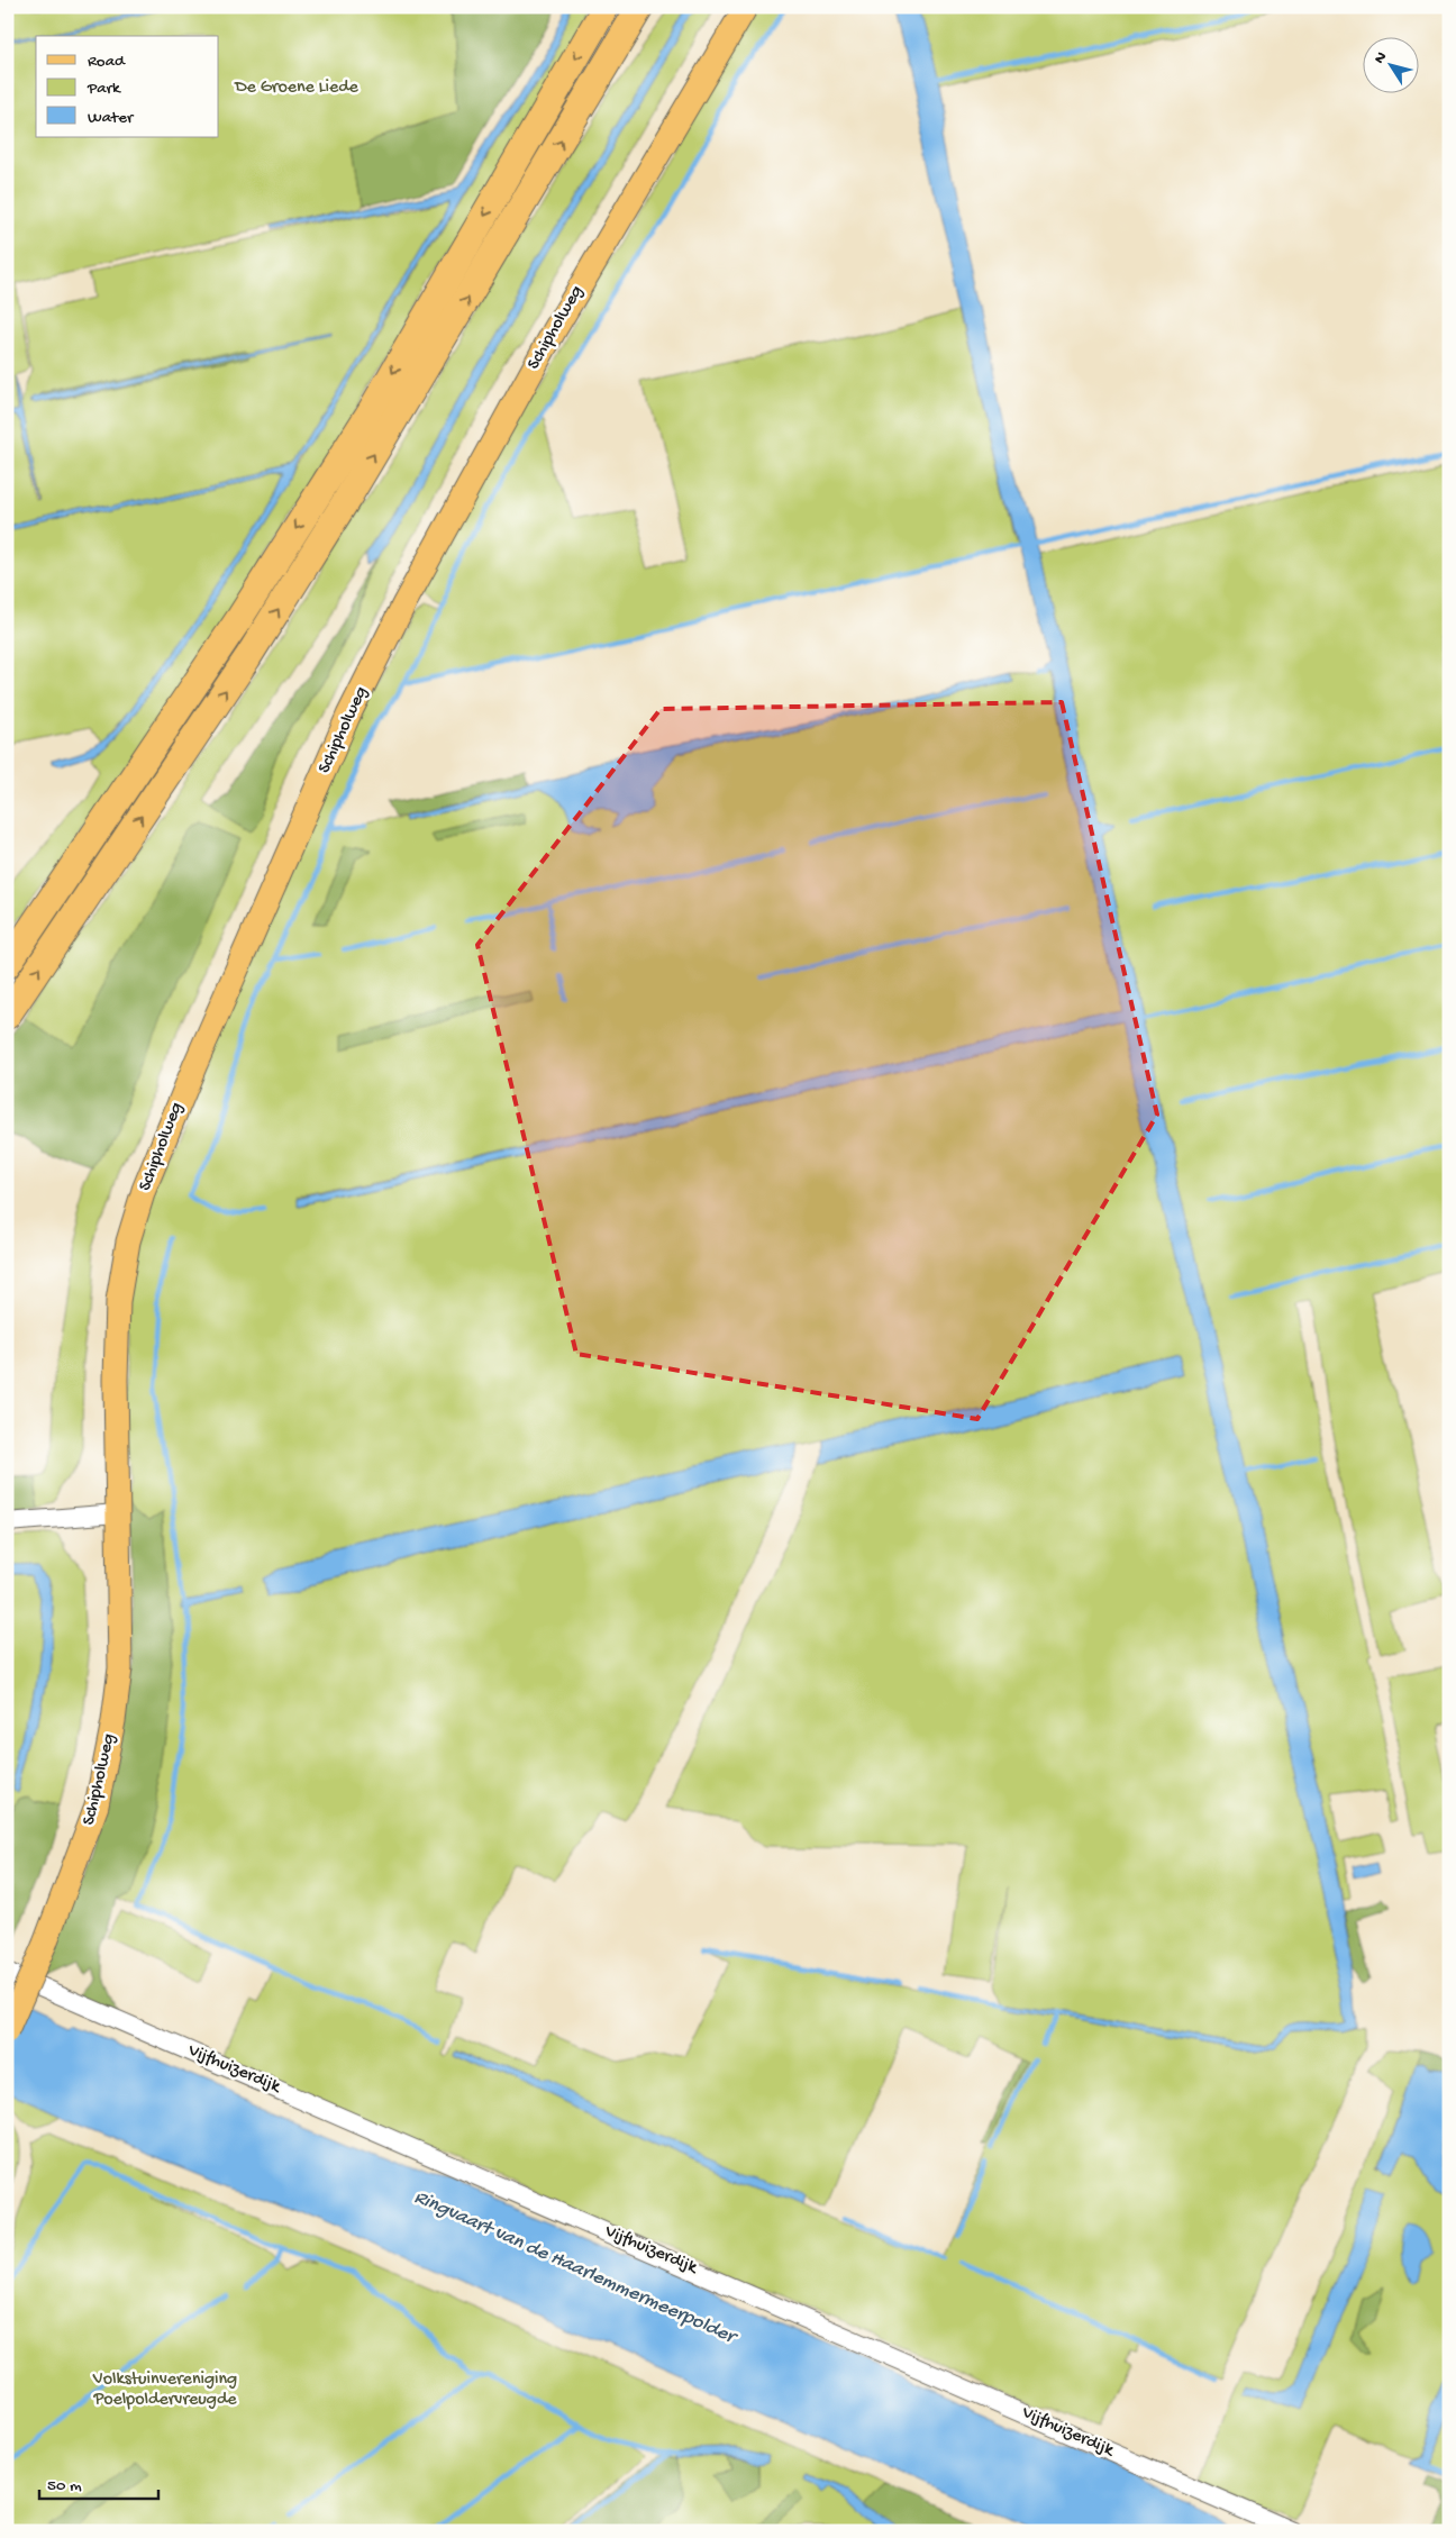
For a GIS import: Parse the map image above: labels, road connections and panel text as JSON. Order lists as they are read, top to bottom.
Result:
{
  "streets": {
    "main road": ["Schipholweg"],
    "street": ["Vijfhuizerdijk"]
  },
  "water": ["Ringvaart van de Haarlemmermeerpolder"],
  "parks": ["De Groene Liede", "Volkstuinvereniging Poelpoldervreugde"],
  "legend": ["Road", "Park", "Water"],
  "scale_bar": "50 m",
  "north": "top left"
}
